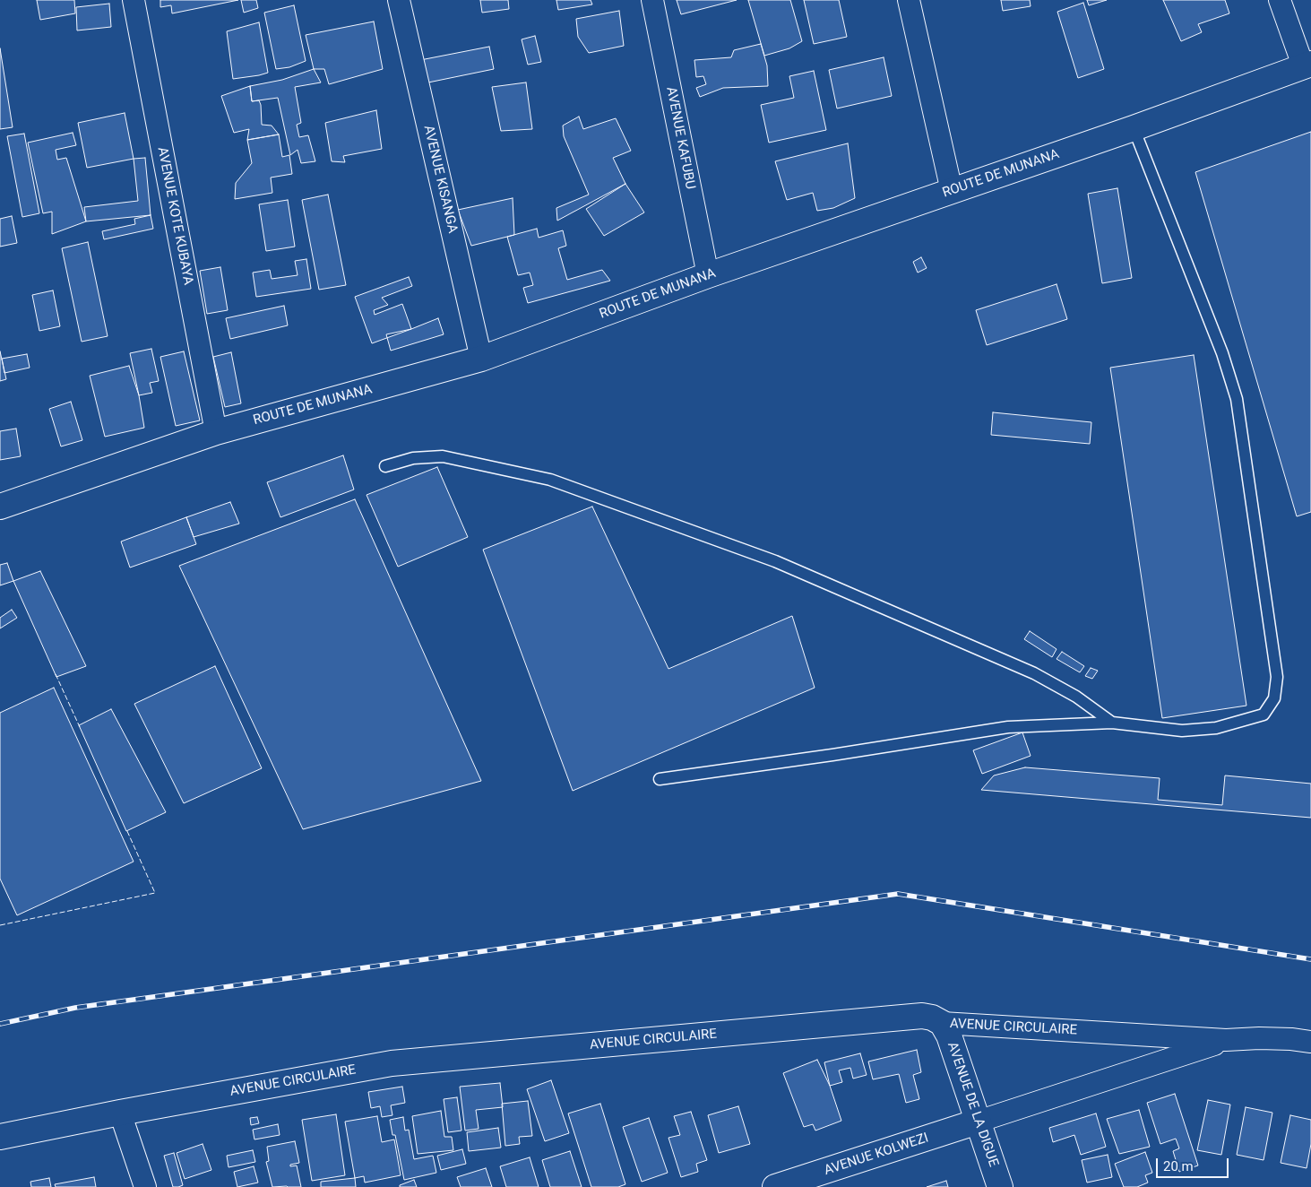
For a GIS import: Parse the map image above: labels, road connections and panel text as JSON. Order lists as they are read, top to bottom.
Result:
{
  "streets": {
    "main road": [
      "ROUTE DE MUNANA",
      "AVENUE CIRCULAIRE",
      "AVENUE DE LA DIGUE",
      "AVENUE KOLWEZI"
    ],
    "street": ["AVENUE KAFUBU", "AVENUE KISANGA", "AVENUE KOTE KUBAYA"]
  },
  "crossings": [
    ["AVENUE KAFUBU", "ROUTE DE MUNANA"],
    ["ROUTE DE MUNANA", "AVENUE KISANGA"],
    ["ROUTE DE MUNANA", "AVENUE KOTE KUBAYA"],
    ["AVENUE CIRCULAIRE", "AVENUE DE LA DIGUE"],
    ["AVENUE DE LA DIGUE", "AVENUE KOLWEZI"]
  ],
  "scale_bar": "20 m"
}
